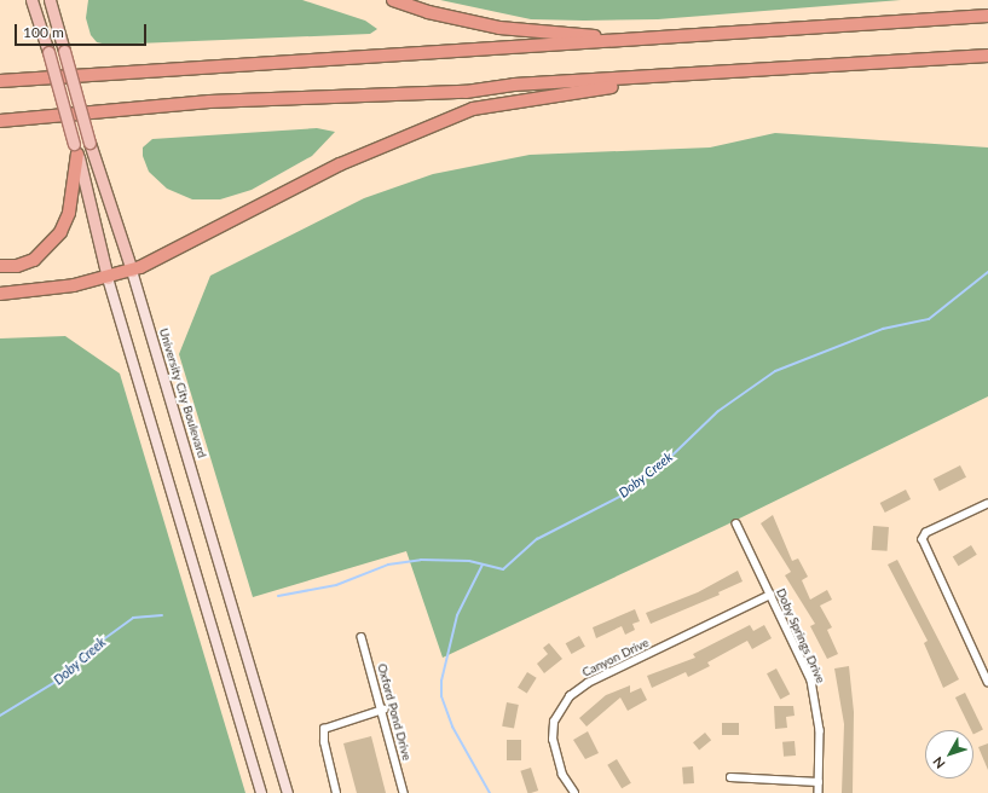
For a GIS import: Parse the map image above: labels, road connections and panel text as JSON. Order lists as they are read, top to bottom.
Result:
{
  "streets": {
    "main road": ["University City Boulevard"],
    "street": ["Doby Springs Drive", "Canyon Drive", "Oxford Pond Drive"]
  },
  "crossings": [
    ["Doby Springs Drive", "Canyon Drive"]
  ],
  "water": ["Doby Creek"],
  "scale_bar": "100 m",
  "north": "bottom left"
}
